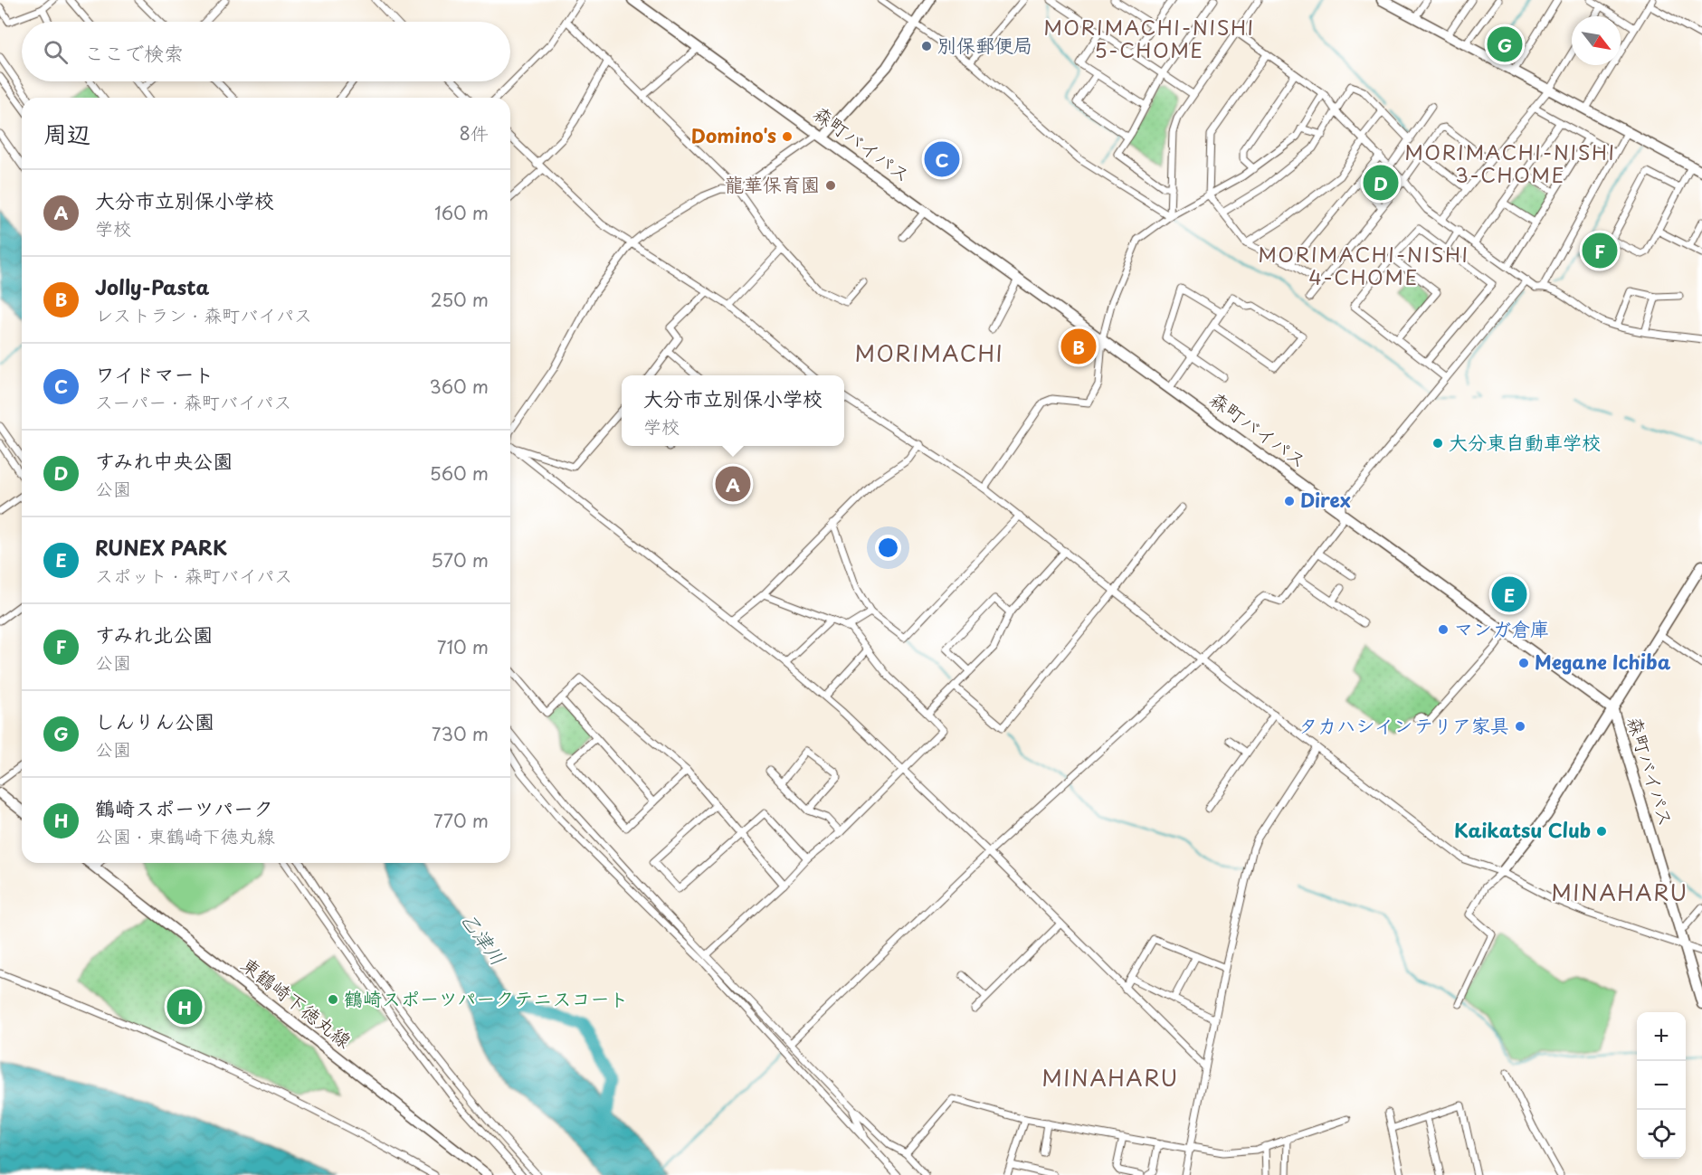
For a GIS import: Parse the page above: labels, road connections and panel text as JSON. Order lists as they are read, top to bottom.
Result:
{
  "streets": {
    "main road": ["森町バイパス", "東鶴崎下徳丸線"]
  },
  "districts": [
    "MORIMACHI-NISHI 5-CHOME",
    "MORIMACHI-NISHI 3-CHOME",
    "MORIMACHI-NISHI 4-CHOME",
    "MORIMACHI",
    "MINAHARU",
    "MINAHARU"
  ],
  "water": ["乙津川"],
  "places": [
    "別保郵便局",
    "Domino's",
    "龍華保育園",
    "大分東自動車学校",
    "Direx",
    "マンガ倉庫",
    "Megane Ichiba",
    "タカハシインテリア家具",
    "Kaikatsu Club",
    "鶴崎スポーツパークテニスコート"
  ],
  "north": "bottom right",
  "page": {
    "search": "ここで検索",
    "pins": [
      "G",
      "C",
      "D",
      "F",
      "B",
      "A",
      "E",
      "H"
    ],
    "heading": ["周辺", "8件"],
    "list": [
      {
        "mark": "A",
        "name": "大分市立別保小学校",
        "note": "学校",
        "value": "160 m"
      },
      {
        "mark": "B",
        "name": "Jolly-Pasta",
        "note": "レストラン · 森町バイパス",
        "value": "250 m"
      },
      {
        "mark": "C",
        "name": "ワイドマート",
        "note": "スーパー · 森町バイパス",
        "value": "360 m"
      },
      {
        "mark": "D",
        "name": "すみれ中央公園",
        "note": "公園",
        "value": "560 m"
      },
      {
        "mark": "E",
        "name": "RUNEX PARK",
        "note": "スポット · 森町バイパス",
        "value": "570 m"
      },
      {
        "mark": "F",
        "name": "すみれ北公園",
        "note": "公園",
        "value": "710 m"
      },
      {
        "mark": "G",
        "name": "しんりん公園",
        "note": "公園",
        "value": "730 m"
      },
      {
        "mark": "H",
        "name": "鶴崎スポーツパーク",
        "note": "公園 · 東鶴崎下徳丸線",
        "value": "770 m"
      }
    ],
    "popup": ["大分市立別保小学校", "学校"],
    "map_buttons": ["+", "−"]
  }
}
